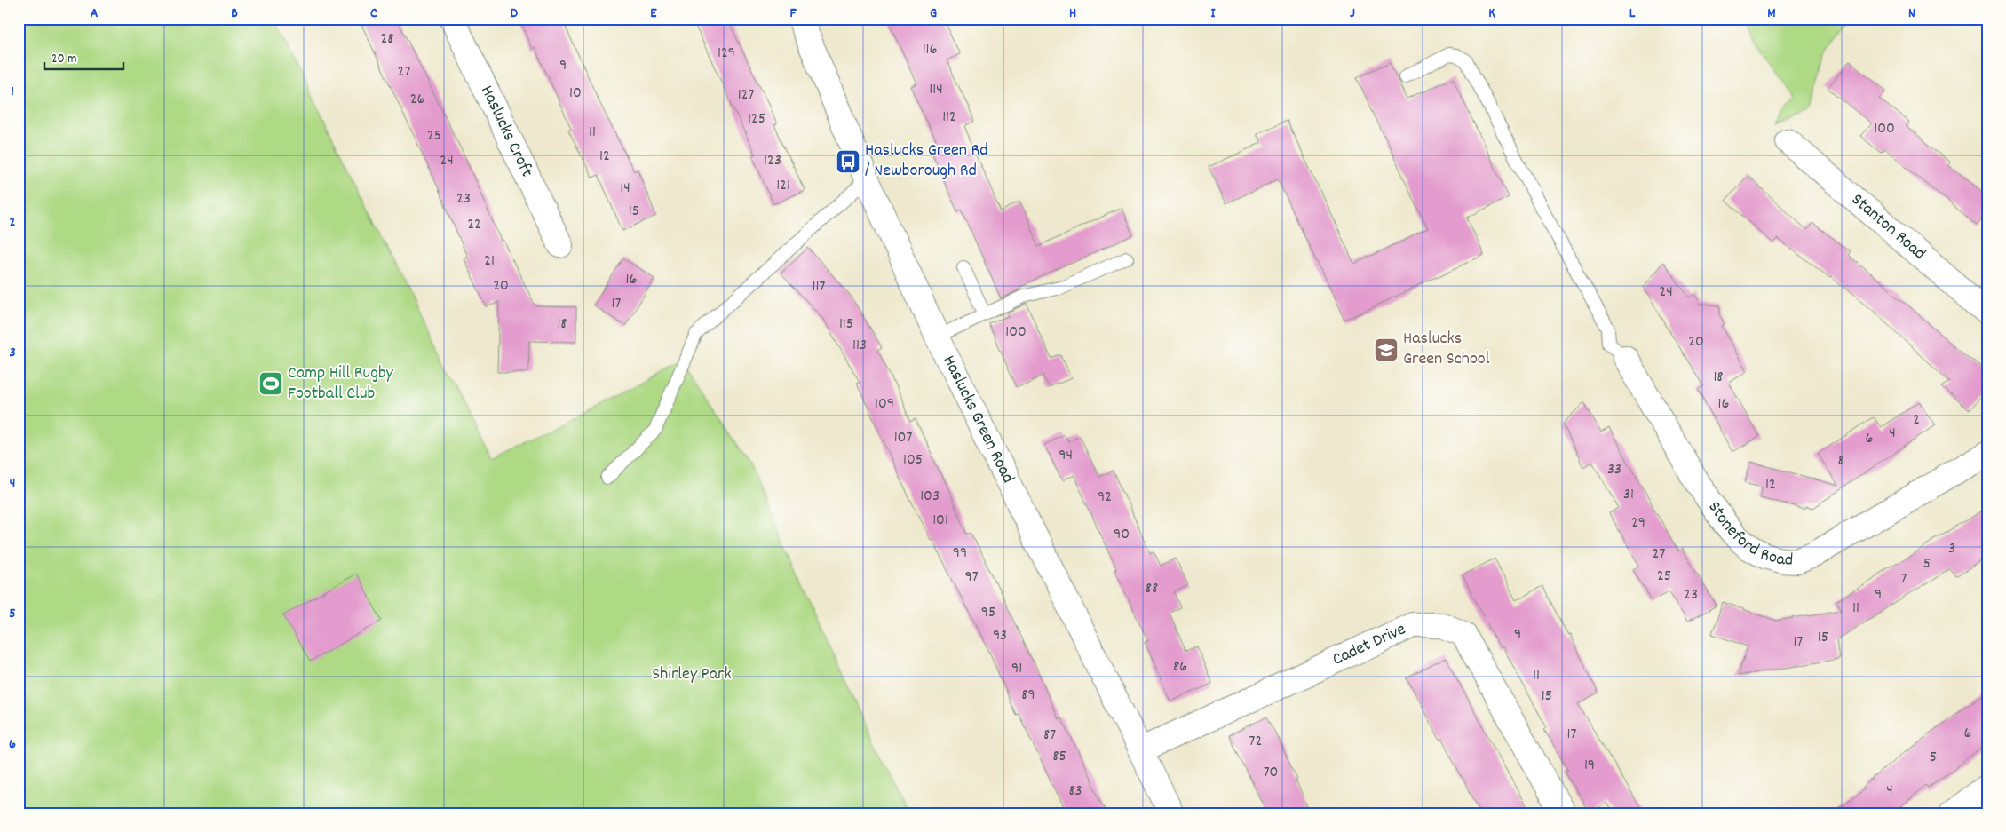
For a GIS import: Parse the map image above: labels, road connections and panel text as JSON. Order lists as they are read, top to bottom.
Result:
{
  "streets": {
    "street": [
      "Haslucks Croft",
      "Stanton Road",
      "Haslucks Green Road",
      "Stoneford Road",
      "Cadet Drive"
    ]
  },
  "crossings": [
    ["Haslucks Green Road", "Cadet Drive"]
  ],
  "parks": ["Shirley Park"],
  "places": {
    "bus stop": ["Haslucks Green Rd / Newborough Rd"],
    "school or university": ["Haslucks Green School"],
    "sports": ["Camp Hill Rugby Football Club"]
  },
  "house_numbers": [
    "28",
    "116",
    "129",
    "9",
    "27",
    "114",
    "10",
    "127",
    "26",
    "112",
    "125",
    "100",
    "11",
    "25",
    "12",
    "24",
    "123",
    "121",
    "14",
    "23",
    "15",
    "22",
    "21",
    "16",
    "20",
    "117",
    "24",
    "17",
    "18",
    "115",
    "100",
    "20",
    "113",
    "18",
    "109",
    "16",
    "2",
    "4",
    "107",
    "6",
    "94",
    "105",
    "8",
    "33",
    "12",
    "31",
    "103",
    "92",
    "101",
    "29",
    "90",
    "3",
    "99",
    "27",
    "5",
    "25",
    "97",
    "7",
    "88",
    "23",
    "9",
    "11",
    "95",
    "9",
    "93",
    "15",
    "17",
    "86",
    "91",
    "11",
    "89",
    "15",
    "6",
    "17",
    "87",
    "72",
    "85",
    "5",
    "19",
    "70",
    "4",
    "83"
  ],
  "scale_bar": "20 m",
  "grid": {
    "columns": [
      "A",
      "B",
      "C",
      "D",
      "E",
      "F",
      "G",
      "H",
      "I",
      "J",
      "K",
      "L",
      "M",
      "N"
    ],
    "rows": [
      "1",
      "2",
      "3",
      "4",
      "5",
      "6"
    ]
  }
}
